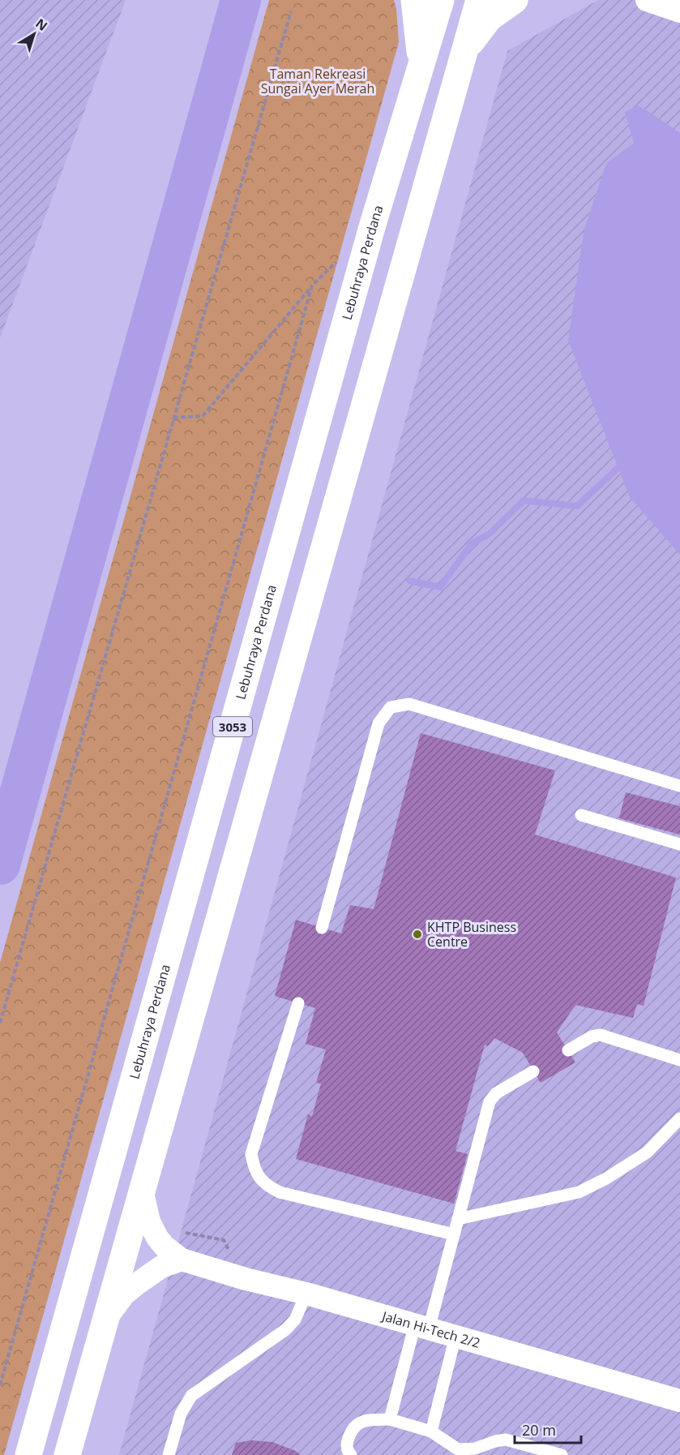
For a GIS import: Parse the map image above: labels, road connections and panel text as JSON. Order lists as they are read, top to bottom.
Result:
{
  "streets": {
    "main road": ["Lebuhraya Perdana", "3053"],
    "street": ["Jalan Hi-Tech 2/2"]
  },
  "parks": ["Taman Rekreasi Sungai Ayer Merah"],
  "places": ["KHTP Business Centre"],
  "scale_bar": "20 m",
  "north": "top right"
}
